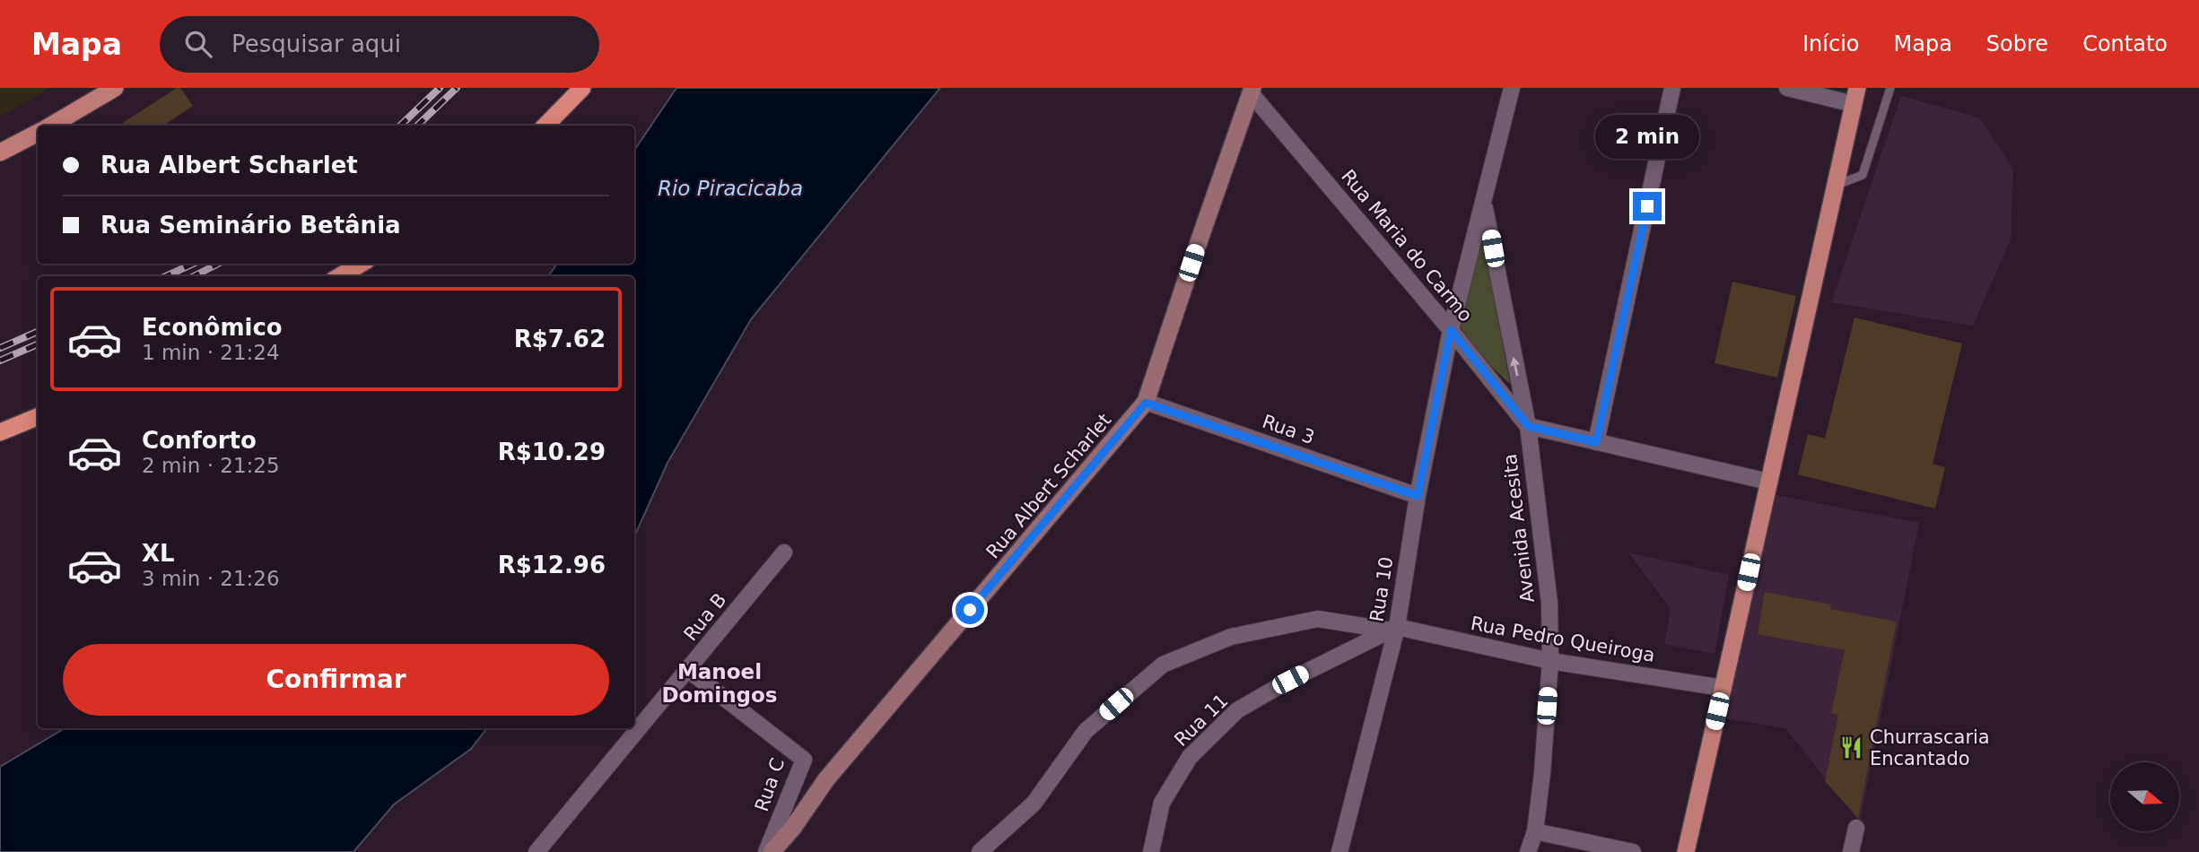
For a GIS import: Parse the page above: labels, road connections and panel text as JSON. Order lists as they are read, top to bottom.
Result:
{
  "streets": {
    "main road": ["Rua Albert Scharlet"],
    "street": [
      "Rua Maria do Carmo",
      "Rua 3",
      "Avenida Acesita",
      "Rua 10",
      "Rua B",
      "Rua Pedro Queiroga",
      "Rua 11",
      "Rua C"
    ]
  },
  "crossings": [
    ["Rua Maria do Carmo", "Rua Albert Scharlet"],
    ["Rua Maria do Carmo", "Avenida Acesita"],
    ["Rua Maria do Carmo", "Rua 10"],
    ["Rua 3", "Rua Albert Scharlet"],
    ["Rua 3", "Rua 10"],
    ["Avenida Acesita", "Rua 10"],
    ["Avenida Acesita", "Rua Pedro Queiroga"],
    ["Rua 10", "Rua Pedro Queiroga"],
    ["Rua 10", "Rua 11"],
    ["Rua B", "Rua C"],
    ["Rua Pedro Queiroga", "Rua 11"]
  ],
  "districts": ["Manoel Domingos"],
  "water": ["Rio Piracicaba"],
  "places": {
    "restaurant": ["Churrascaria Encantado"]
  },
  "north": "right",
  "page": {
    "header": "Mapa",
    "search": "Pesquisar aqui",
    "nav": [
      "Início",
      "Mapa",
      "Sobre",
      "Contato"
    ],
    "bubble": "2 min",
    "banner": ["Rua Albert Scharlet", "Rua Seminário Betânia"],
    "list": [
      {
        "name": "Econômico",
        "note": "1 min · 21:24",
        "value": "R$7.62"
      },
      {
        "name": "Conforto",
        "note": "2 min · 21:25",
        "value": "R$10.29"
      },
      {
        "name": "XL",
        "note": "3 min · 21:26",
        "value": "R$12.96"
      }
    ],
    "buttons": "Confirmar"
  }
}
